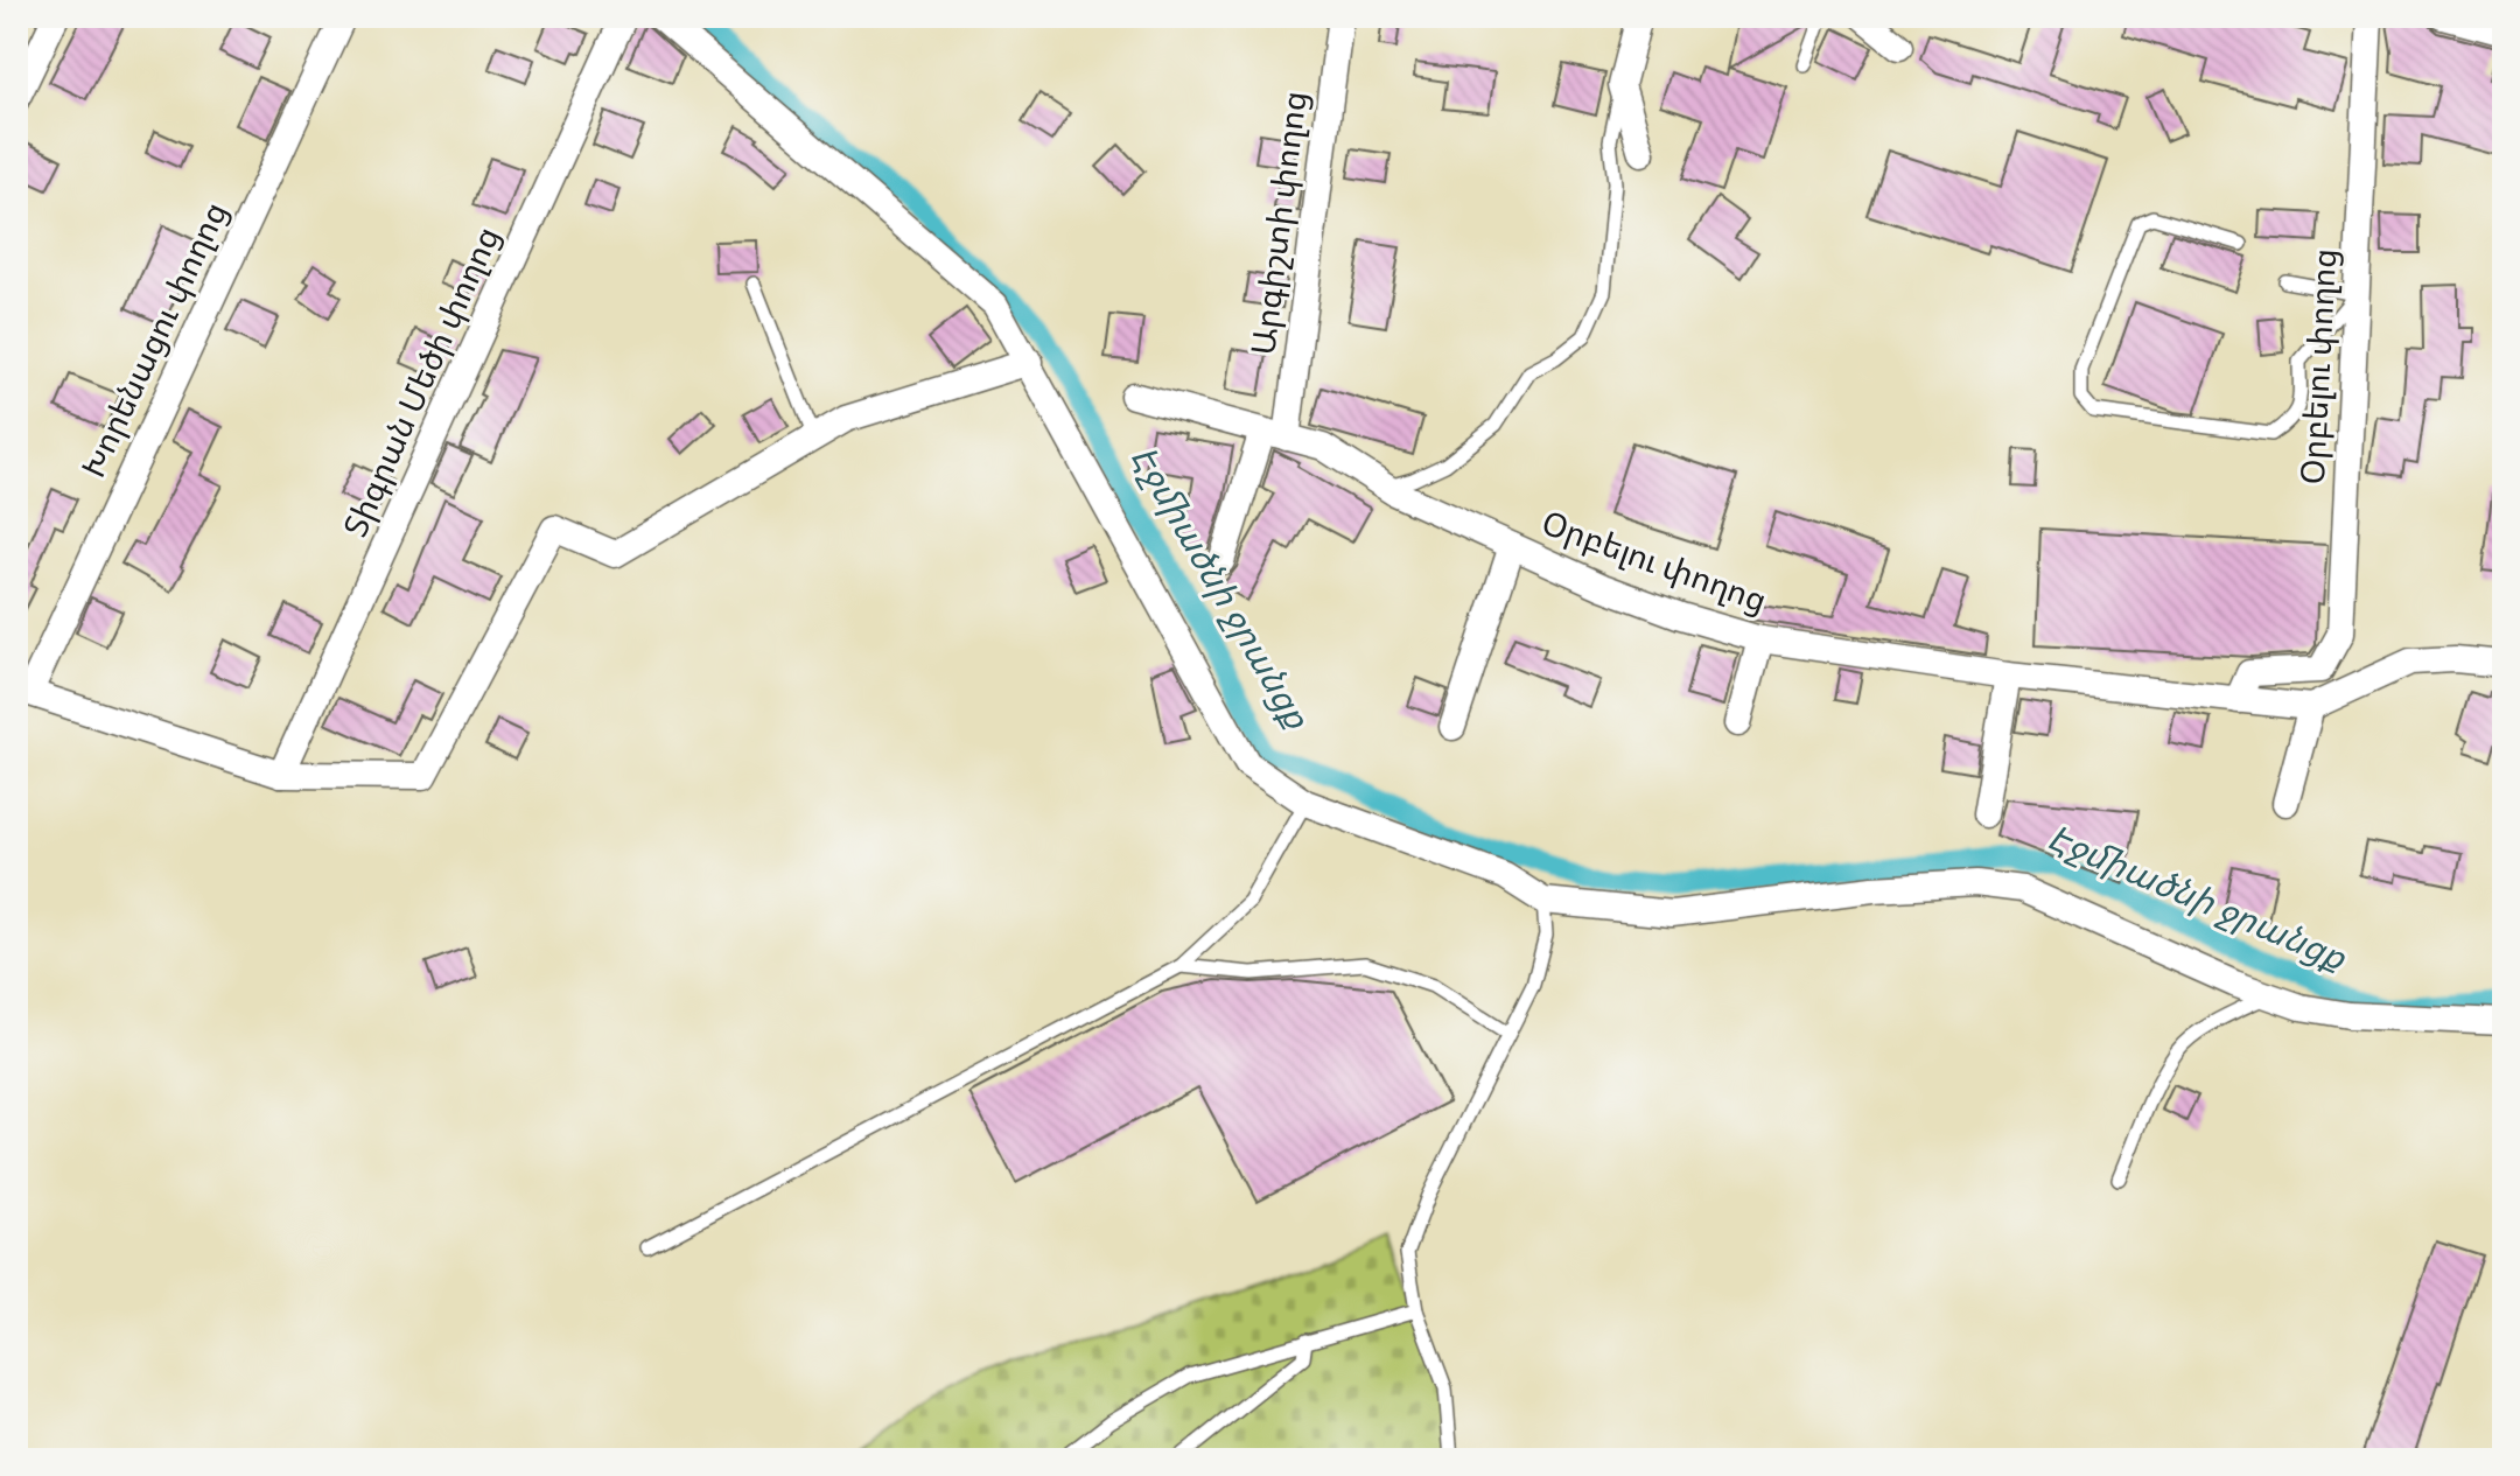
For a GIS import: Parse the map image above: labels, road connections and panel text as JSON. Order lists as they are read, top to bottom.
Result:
{
  "streets": {
    "street": [
      "Արգիշտի փողոց",
      "Խորենացու փողոց",
      "Օրբելու փողոց",
      "Տիգրան Մեծի փողոց"
    ]
  },
  "crossings": [
    ["Արգիշտի փողոց", "Օրբելու փողոց"]
  ],
  "water": ["Էջմիածնի ջրանցք"]
}
